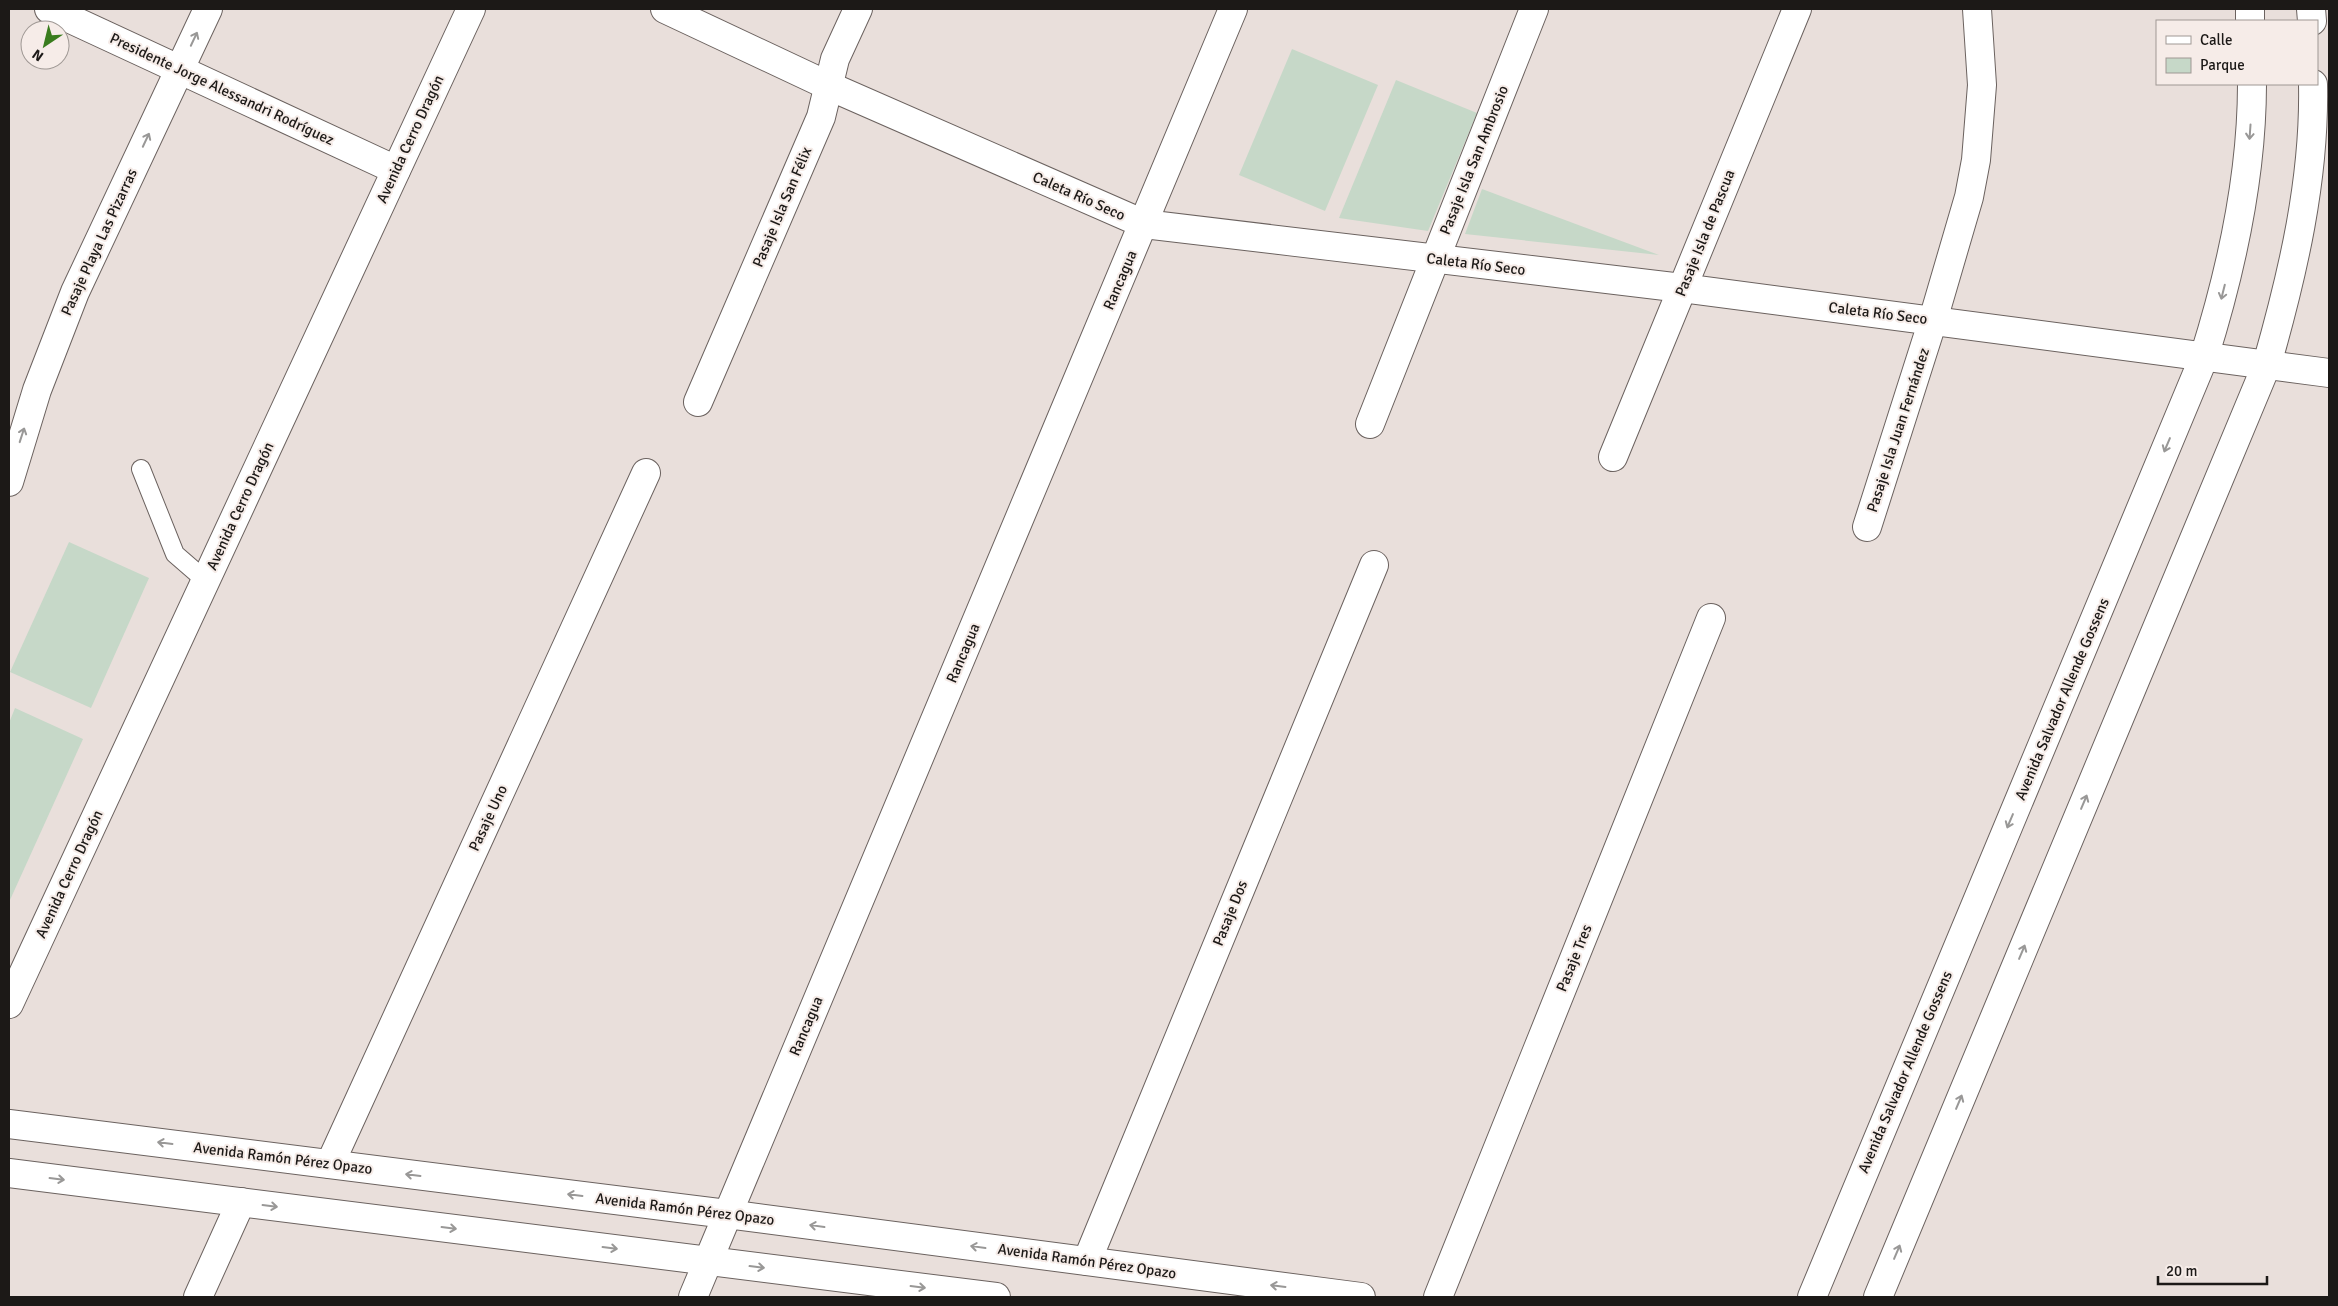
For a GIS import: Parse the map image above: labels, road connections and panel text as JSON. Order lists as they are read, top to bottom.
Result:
{
  "streets": {
    "street": [
      "Presidente Jorge Alessandri Rodríguez",
      "Avenida Cerro Dragón",
      "Pasaje Isla San Ambrosio",
      "Caleta Río Seco",
      "Pasaje Isla San Félix",
      "Pasaje Isla de Pascua",
      "Pasaje Playa Las Pizarras",
      "Rancagua",
      "Pasaje Isla Juan Fernández",
      "Avenida Salvador Allende Gossens",
      "Pasaje Uno",
      "Pasaje Dos",
      "Pasaje Tres",
      "Avenida Ramón Pérez Opazo"
    ]
  },
  "crossings": [
    ["Presidente Jorge Alessandri Rodríguez", "Avenida Cerro Dragón"],
    ["Presidente Jorge Alessandri Rodríguez", "Pasaje Playa Las Pizarras"],
    ["Pasaje Isla San Ambrosio", "Caleta Río Seco"],
    ["Caleta Río Seco", "Pasaje Isla San Félix"],
    ["Caleta Río Seco", "Pasaje Isla de Pascua"],
    ["Caleta Río Seco", "Rancagua"],
    ["Caleta Río Seco", "Pasaje Isla Juan Fernández"],
    ["Caleta Río Seco", "Avenida Salvador Allende Gossens"],
    ["Rancagua", "Avenida Ramón Pérez Opazo"],
    ["Pasaje Uno", "Avenida Ramón Pérez Opazo"],
    ["Pasaje Dos", "Avenida Ramón Pérez Opazo"]
  ],
  "one_way": ["Pasaje Playa Las Pizarras"],
  "legend": ["Calle", "Parque"],
  "scale_bar": "20 m",
  "north": "bottom left"
}
